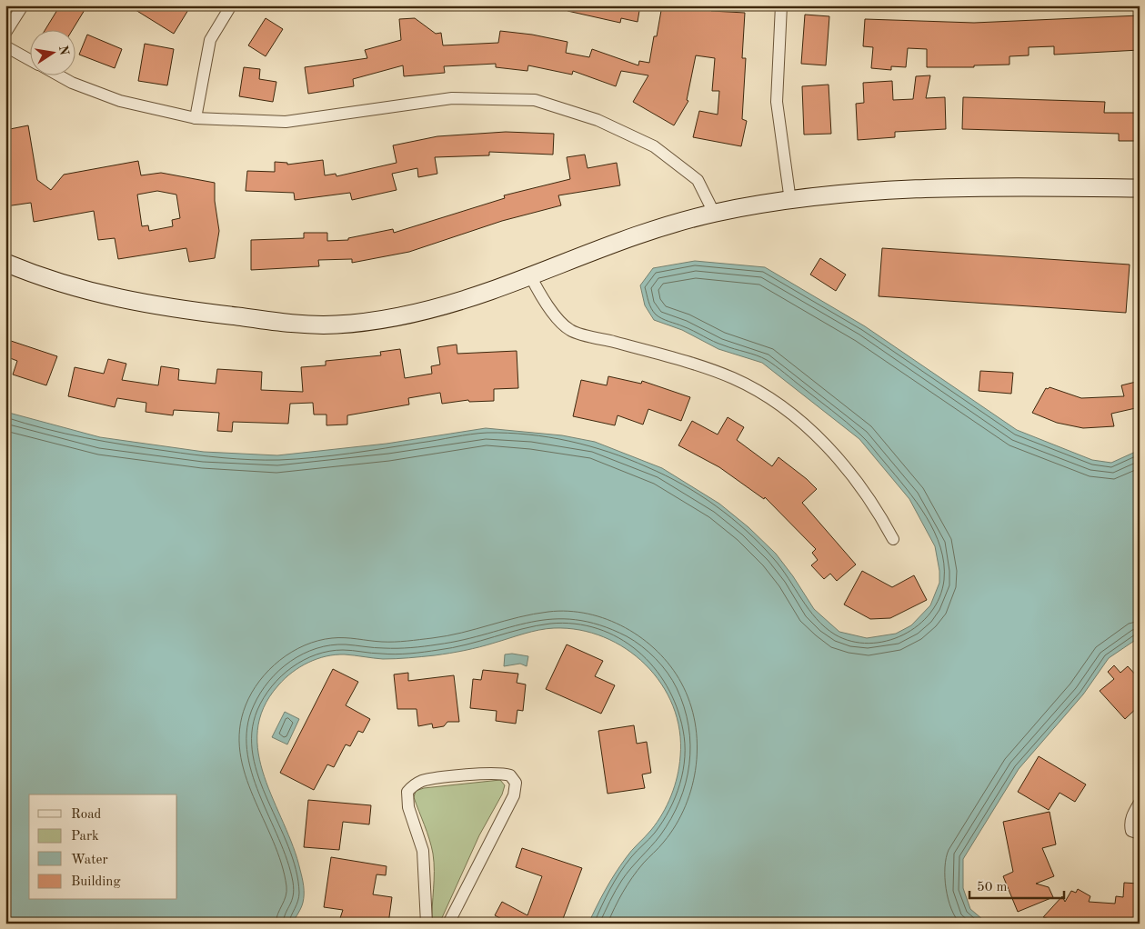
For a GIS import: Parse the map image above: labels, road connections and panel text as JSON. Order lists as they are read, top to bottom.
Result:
{
  "legend": [
    "Road",
    "Park",
    "Water",
    "Building"
  ],
  "scale_bar": "50 m",
  "north": "right"
}
